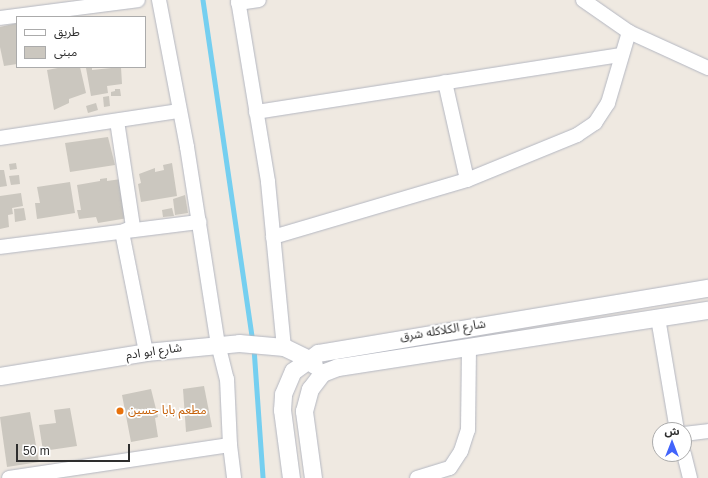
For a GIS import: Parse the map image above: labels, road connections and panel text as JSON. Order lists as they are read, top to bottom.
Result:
{
  "streets": {
    "street": ["شارع الكلاكله شرق", "شارع ابو ادم"]
  },
  "crossings": [
    ["شارع الكلاكله شرق", "شارع ابو ادم"]
  ],
  "places": ["مطعم بابا حسين"],
  "legend": ["طريق", "مبنى"],
  "scale_bar": "50 m",
  "north": "top"
}
